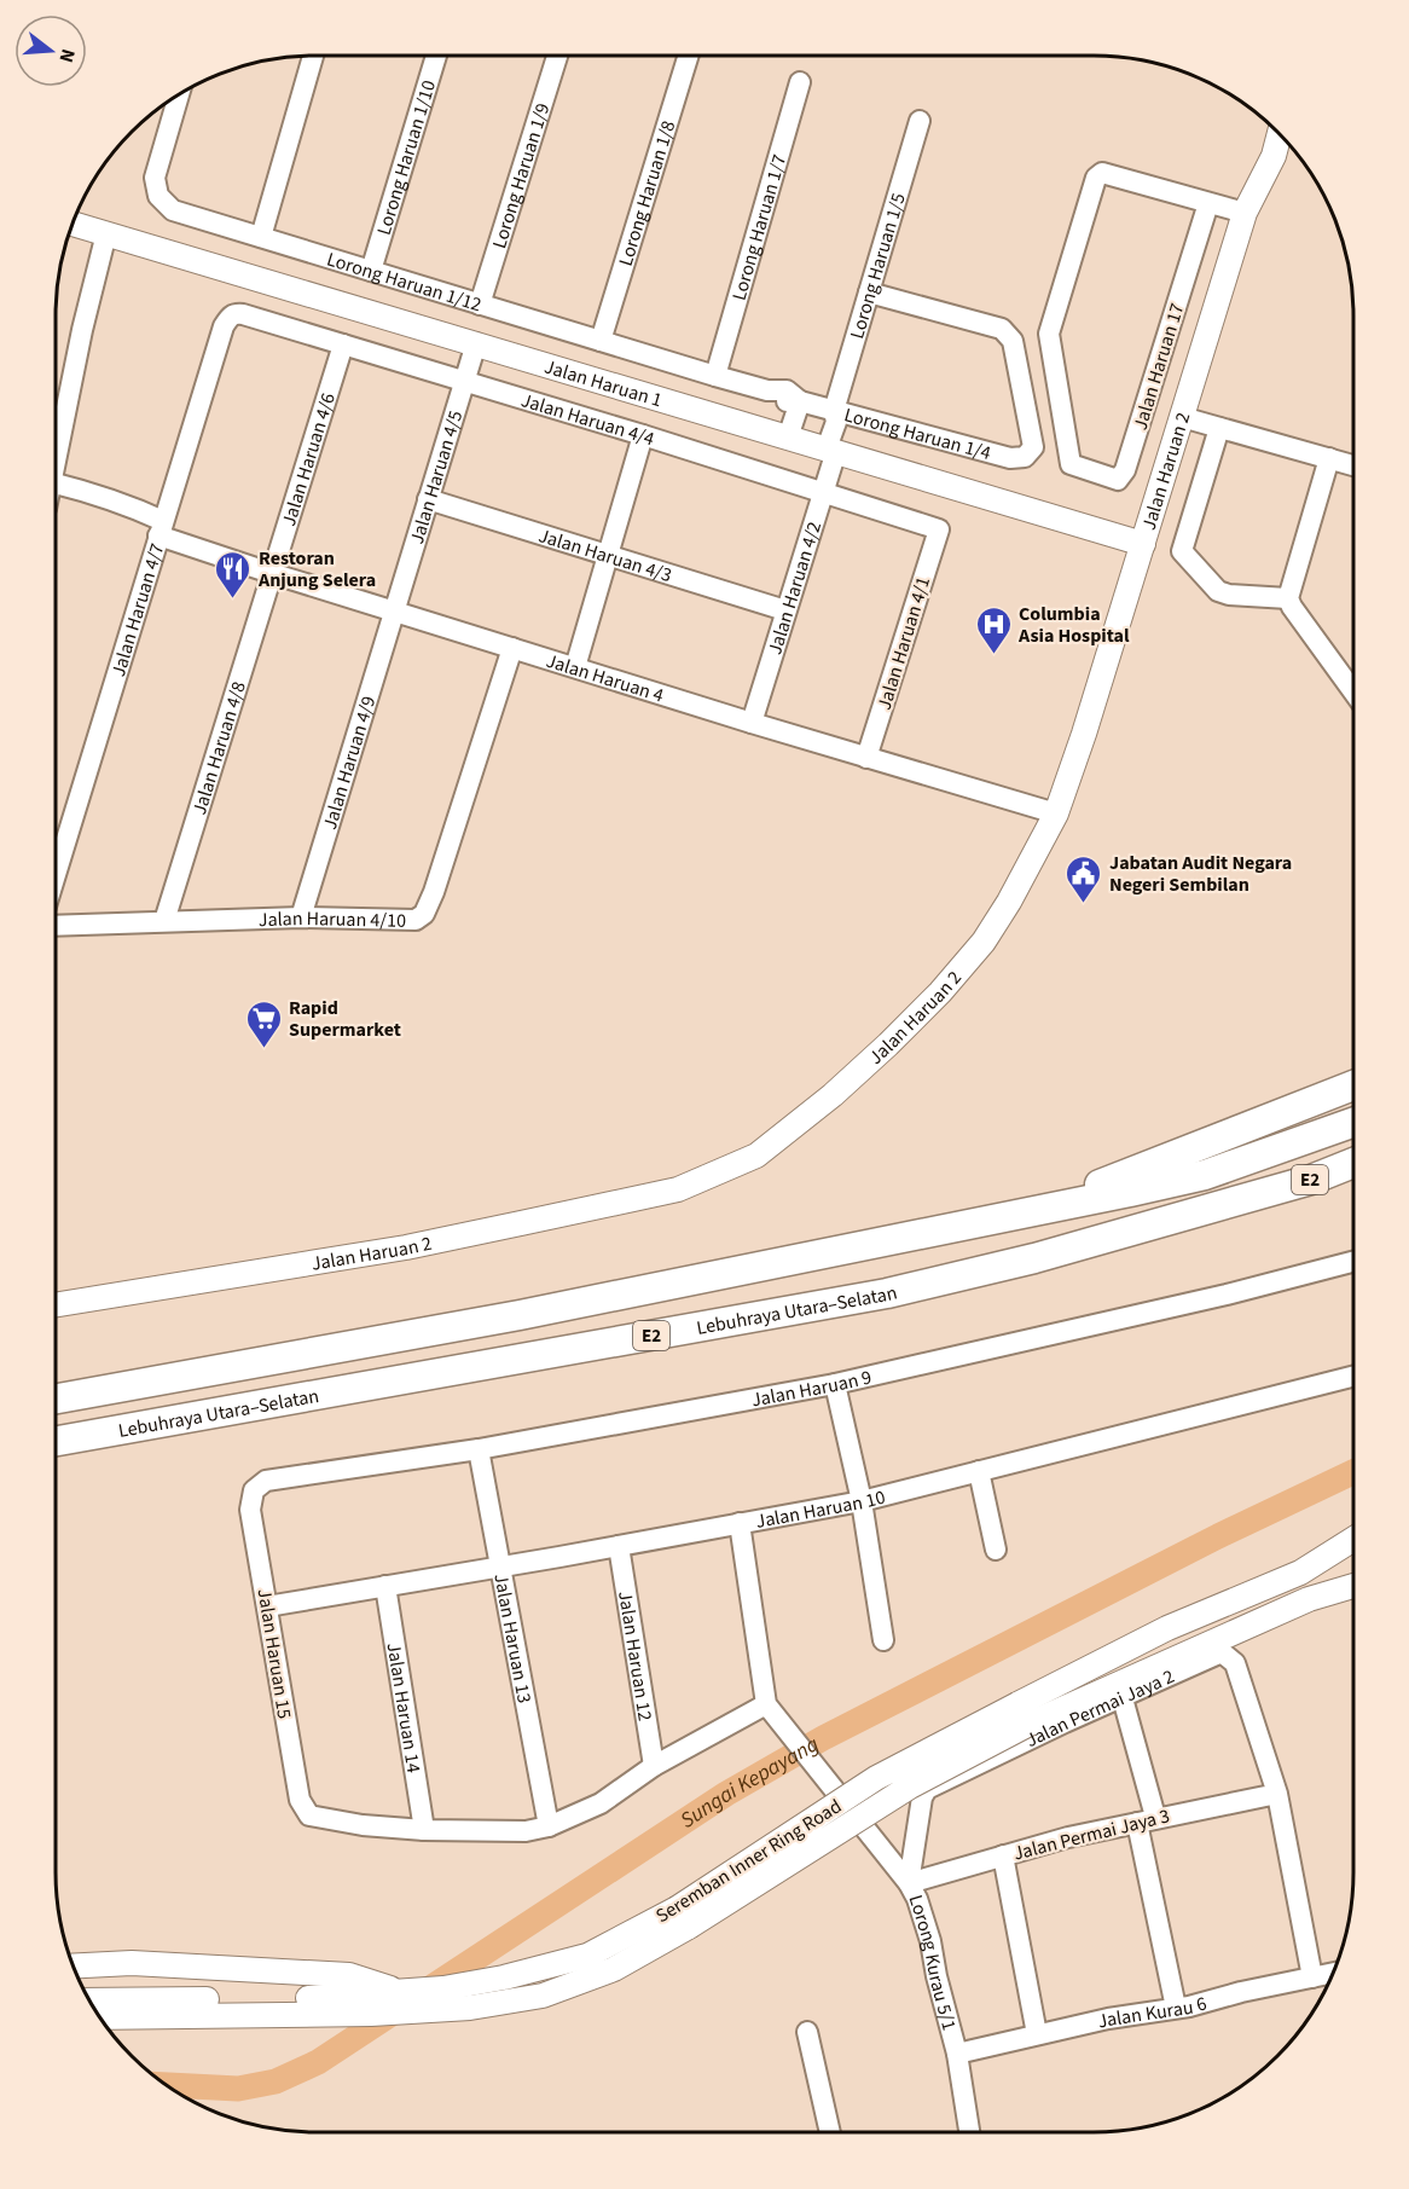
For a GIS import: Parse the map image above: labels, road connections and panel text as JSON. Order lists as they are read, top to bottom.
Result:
{
  "streets": {
    "highway": ["E2", "Lebuhraya Utara–Selatan"],
    "main road": ["Jalan Haruan 1", "Jalan Haruan 2", "Seremban Inner Ring Road"],
    "street": [
      "Lorong Haruan 1/10",
      "Lorong Haruan 1/9",
      "Lorong Haruan 1/8",
      "Lorong Haruan 1/7",
      "Lorong Haruan 1/5",
      "Lorong Haruan 1/12",
      "Jalan Haruan 17",
      "Jalan Haruan 4/4",
      "Lorong Haruan 1/4",
      "Jalan Haruan 4/6",
      "Jalan Haruan 4/5",
      "Jalan Haruan 4/3",
      "Jalan Haruan 4/2",
      "Jalan Haruan 4/7",
      "Jalan Haruan 4/1",
      "Jalan Haruan 4",
      "Jalan Haruan 4/8",
      "Jalan Haruan 4/9",
      "Jalan Haruan 4/10",
      "Jalan Haruan 9",
      "Jalan Haruan 10",
      "Jalan Haruan 13",
      "Jalan Haruan 15",
      "Jalan Haruan 12",
      "Jalan Haruan 14",
      "Jalan Permai Jaya 2",
      "Jalan Permai Jaya 3",
      "Lorong Kurau 5/1",
      "Jalan Kurau 6"
    ]
  },
  "crossings": [
    ["Lorong Haruan 1/10", "Lorong Haruan 1/12"],
    ["Lorong Haruan 1/9", "Lorong Haruan 1/12"],
    ["Lorong Haruan 1/8", "Lorong Haruan 1/12"],
    ["Lorong Haruan 1/7", "Lorong Haruan 1/12"],
    ["Lorong Haruan 1/5", "Jalan Haruan 1"],
    ["Lorong Haruan 1/5", "Lorong Haruan 1/4"],
    ["Lorong Haruan 1/5", "Jalan Haruan 4/2"],
    ["Lorong Haruan 1/12", "Lorong Haruan 1/4"],
    ["Jalan Haruan 1", "Jalan Haruan 2"],
    ["Jalan Haruan 1", "Jalan Haruan 4/5"],
    ["Jalan Haruan 1", "Jalan Haruan 4/2"],
    ["Jalan Haruan 4/4", "Jalan Haruan 4/6"],
    ["Jalan Haruan 4/4", "Jalan Haruan 4/5"],
    ["Jalan Haruan 4/4", "Jalan Haruan 4/2"],
    ["Jalan Haruan 4/4", "Jalan Haruan 4/7"],
    ["Jalan Haruan 4/4", "Jalan Haruan 4/1"],
    ["Jalan Haruan 4/6", "Jalan Haruan 4"],
    ["Jalan Haruan 4/6", "Jalan Haruan 4/8"],
    ["Jalan Haruan 2", "Jalan Haruan 4"],
    ["Jalan Haruan 4/5", "Jalan Haruan 4/3"],
    ["Jalan Haruan 4/5", "Jalan Haruan 4"],
    ["Jalan Haruan 4/5", "Jalan Haruan 4/9"],
    ["Jalan Haruan 4/3", "Jalan Haruan 4/2"],
    ["Jalan Haruan 4/2", "Jalan Haruan 4"],
    ["Jalan Haruan 4/7", "Jalan Haruan 4"],
    ["Jalan Haruan 4/1", "Jalan Haruan 4"],
    ["Jalan Haruan 4", "Jalan Haruan 4/8"],
    ["Jalan Haruan 4", "Jalan Haruan 4/9"],
    ["Jalan Haruan 4", "Jalan Haruan 4/10"],
    ["Jalan Haruan 4/8", "Jalan Haruan 4/10"],
    ["Jalan Haruan 4/9", "Jalan Haruan 4/10"],
    ["Jalan Haruan 9", "Jalan Haruan 13"],
    ["Jalan Haruan 9", "Jalan Haruan 15"],
    ["Jalan Haruan 10", "Jalan Haruan 13"],
    ["Jalan Haruan 10", "Jalan Haruan 15"],
    ["Jalan Haruan 10", "Jalan Haruan 12"],
    ["Jalan Haruan 10", "Jalan Haruan 14"],
    ["Jalan Haruan 15", "Jalan Haruan 14"],
    ["Jalan Permai Jaya 2", "Jalan Permai Jaya 3"],
    ["Jalan Permai Jaya 2", "Lorong Kurau 5/1"],
    ["Jalan Permai Jaya 3", "Lorong Kurau 5/1"],
    ["Lorong Kurau 5/1", "Jalan Kurau 6"]
  ],
  "water": ["Sungai Kepayang"],
  "places": {
    "restaurant": ["Restoran Anjung Selera"],
    "hospital": ["Columbia Asia Hospital"],
    "public building": ["Jabatan Audit Negara Negeri Sembilan"],
    "supermarket": ["Rapid Supermarket"]
  },
  "north": "right"
}
